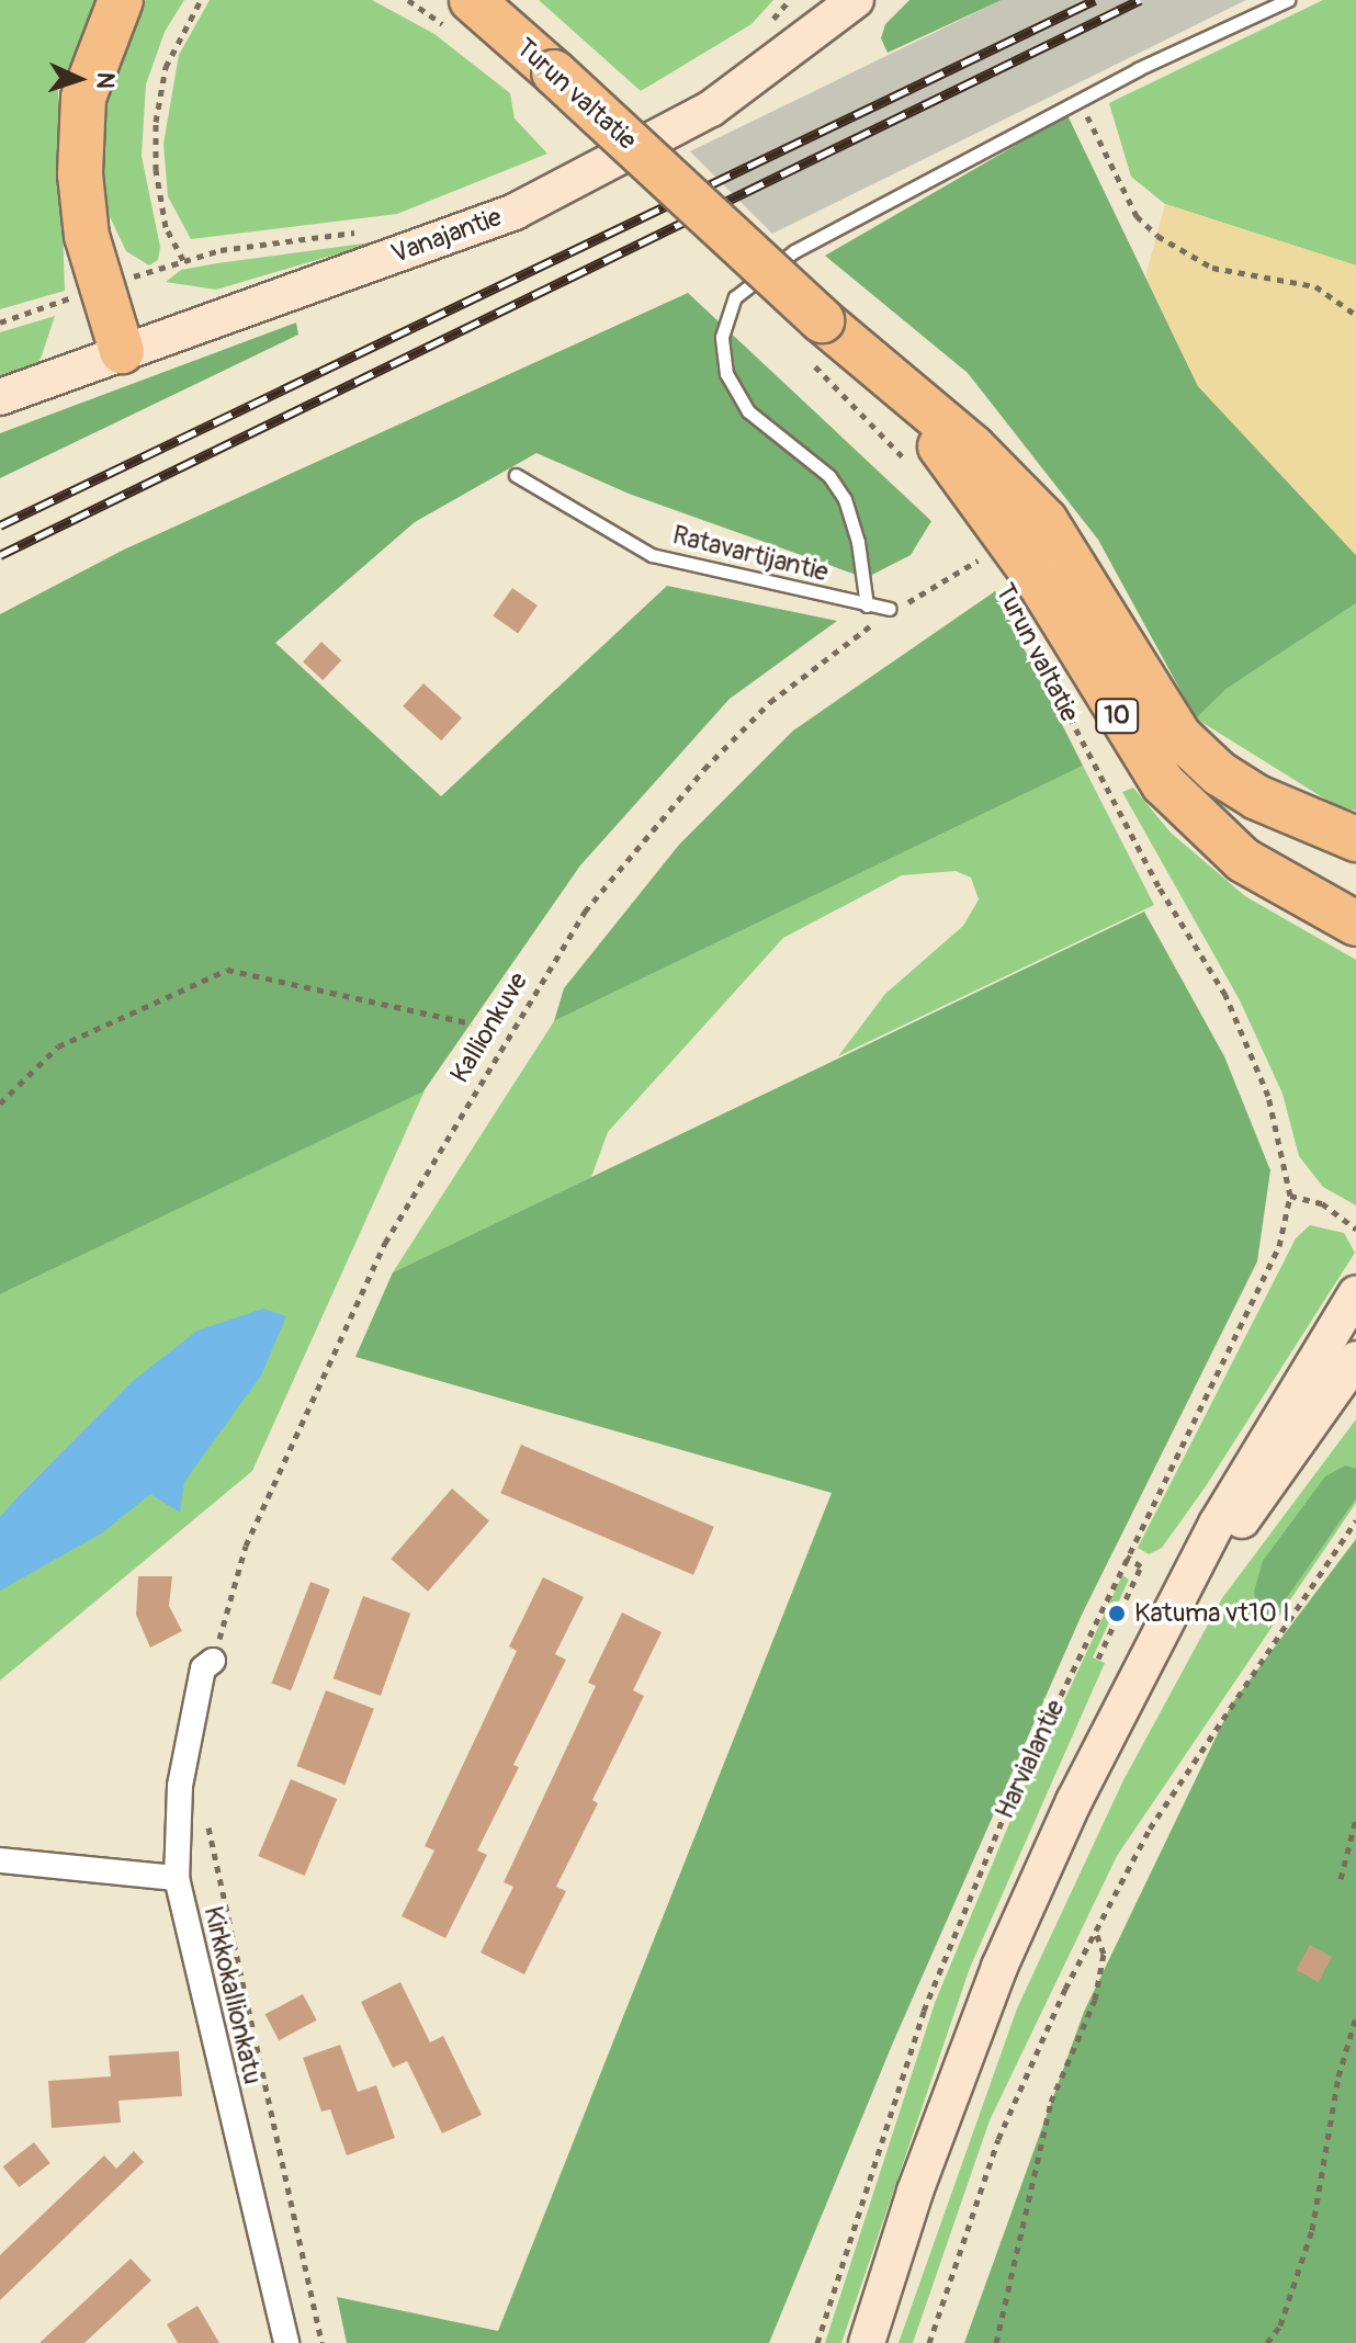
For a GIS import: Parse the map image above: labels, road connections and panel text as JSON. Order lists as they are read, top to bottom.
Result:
{
  "streets": {
    "highway": ["Turun valtatie", "10"],
    "main road": ["Vanajantie"],
    "street": ["Kirkkokallionkatu"],
    "lane": ["Ratavartijantie"],
    "path": ["Kallionkuve", "Harvialantie"]
  },
  "crossings": [
    ["Turun valtatie", "Harvialantie"],
    ["Ratavartijantie", "Kallionkuve"],
    ["Kallionkuve", "Kirkkokallionkatu"]
  ],
  "places": ["Katuma vt10 I"],
  "north": "right"
}
